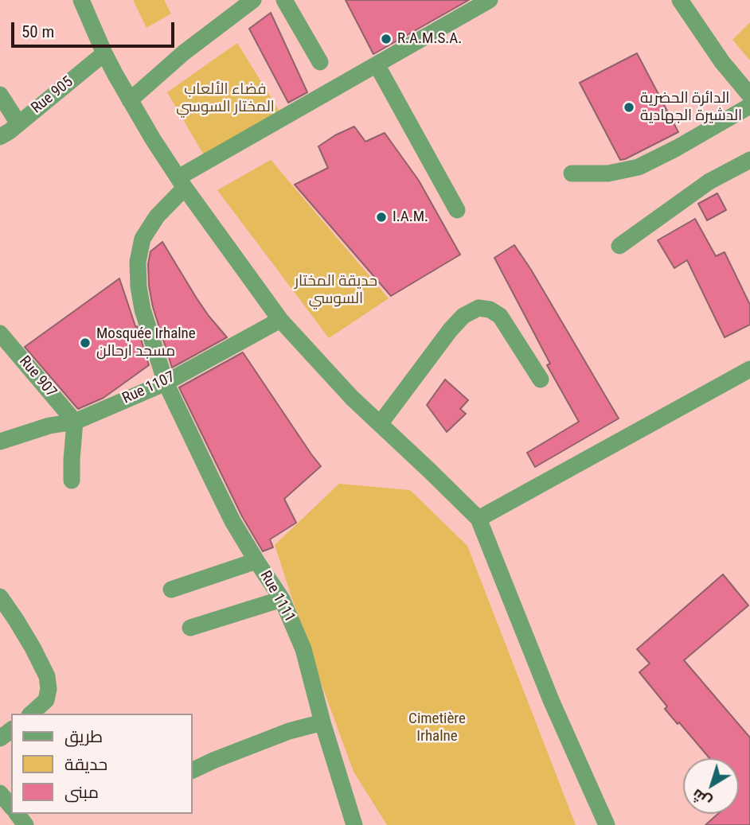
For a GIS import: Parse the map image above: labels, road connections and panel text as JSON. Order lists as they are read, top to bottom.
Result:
{
  "streets": {
    "street": [
      "Rue 905",
      "Rue 907",
      "Rue 1107",
      "Rue 1111"
    ]
  },
  "crossings": [
    ["Rue 907", "Rue 1107"],
    ["Rue 1107", "Rue 1111"]
  ],
  "parks": ["فضاء الألعاب المختار السوسي", "حديقة المختار السوسي", "Cimetière Irhalne"],
  "places": [
    "R.A.M.S.A.",
    "الدائرة الحضرية الدشيرة الجهادية",
    "I.A.M.",
    "Mosquée Irhalne مسجد ارحالن"
  ],
  "legend": ["طريق", "حديقة", "مبنى"],
  "scale_bar": "50 m",
  "north": "bottom left"
}
